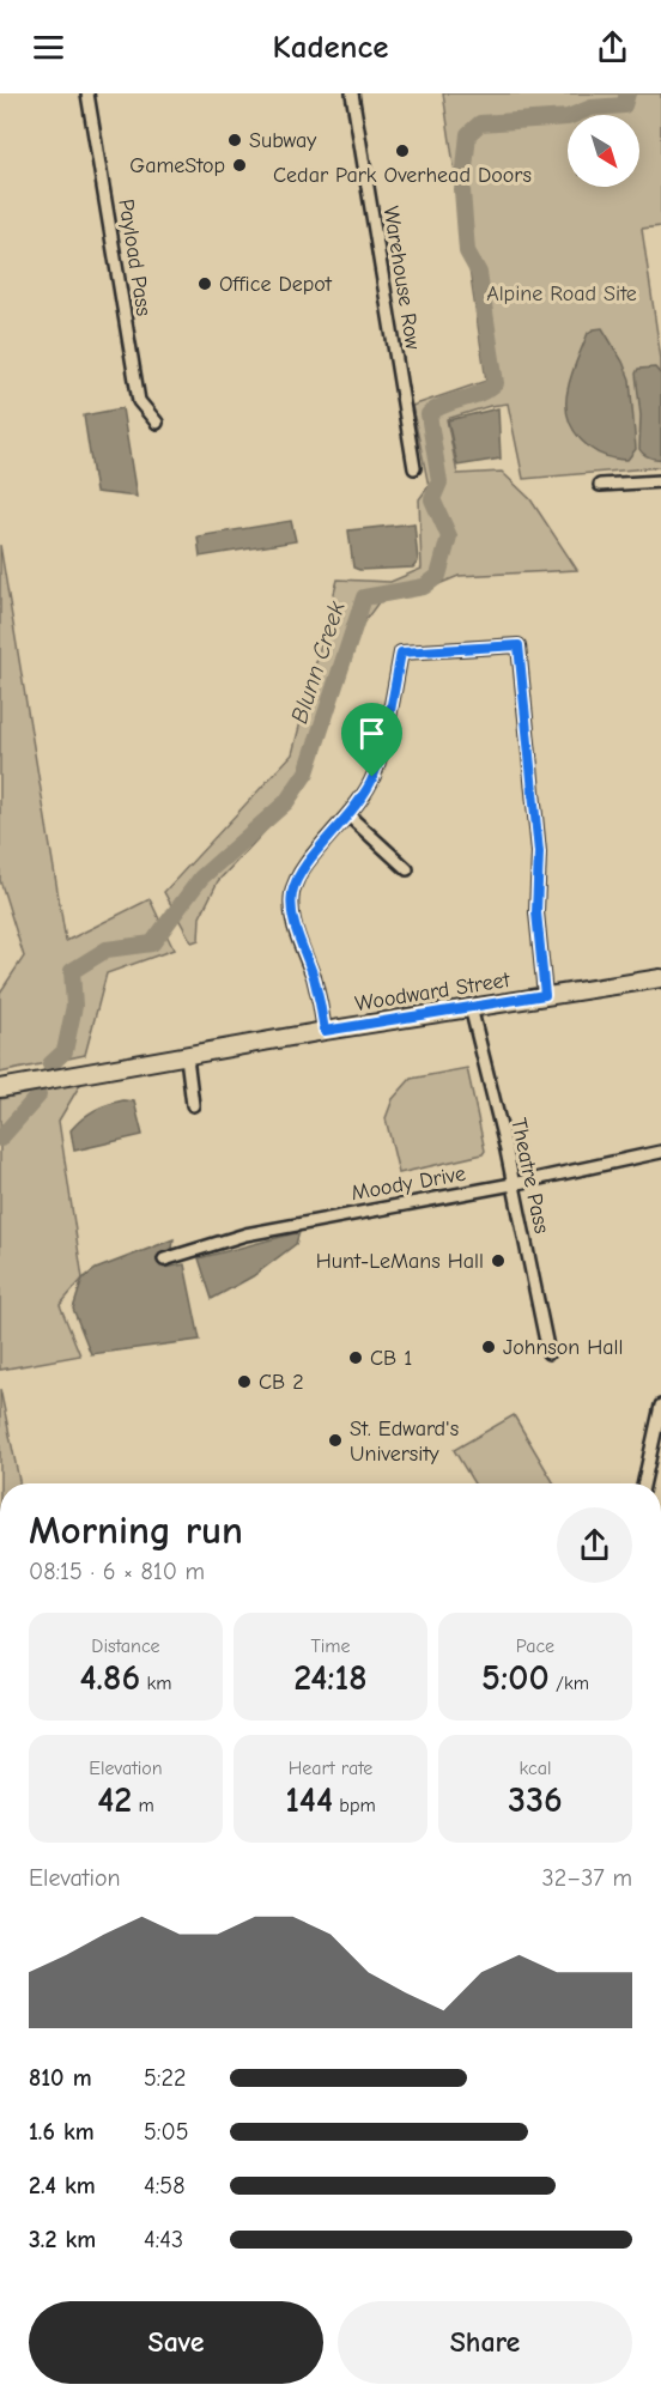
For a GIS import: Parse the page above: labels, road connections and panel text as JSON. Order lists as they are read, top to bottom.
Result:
{
  "streets": {
    "street": [
      "Payload Pass",
      "Warehouse Row",
      "Woodward Street",
      "Theatre Pass",
      "Moody Drive"
    ]
  },
  "crossings": [
    ["Woodward Street", "Theatre Pass"],
    ["Theatre Pass", "Moody Drive"]
  ],
  "water": ["Blunn Creek"],
  "parks": ["Alpine Road Site"],
  "places": [
    "Subway",
    "Cedar Park Overhead Doors",
    "GameStop",
    "Office Depot",
    "Hunt-LeMans Hall",
    "Johnson Hall",
    "CB 1",
    "CB 2",
    "St. Edward's University"
  ],
  "north": "bottom right",
  "page": {
    "header": "Kadence",
    "heading": ["Morning run", "08:15 · 6 × 810 m"],
    "stats": [
      ["Distance", "4.86 km"],
      ["Time", "24:18"],
      ["Pace", "5:00 /km"],
      ["Elevation", "42 m"],
      ["Heart rate", "144 bpm"],
      ["kcal", "336"]
    ],
    "chart": ["Elevation", "32–37 m"],
    "list": [
      {
        "name": "810 m",
        "note": "5:22"
      },
      {
        "name": "1.6 km",
        "note": "5:05"
      },
      {
        "name": "2.4 km",
        "note": "4:58"
      },
      {
        "name": "3.2 km",
        "note": "4:43"
      }
    ],
    "buttons": ["Save", "Share"]
  }
}
